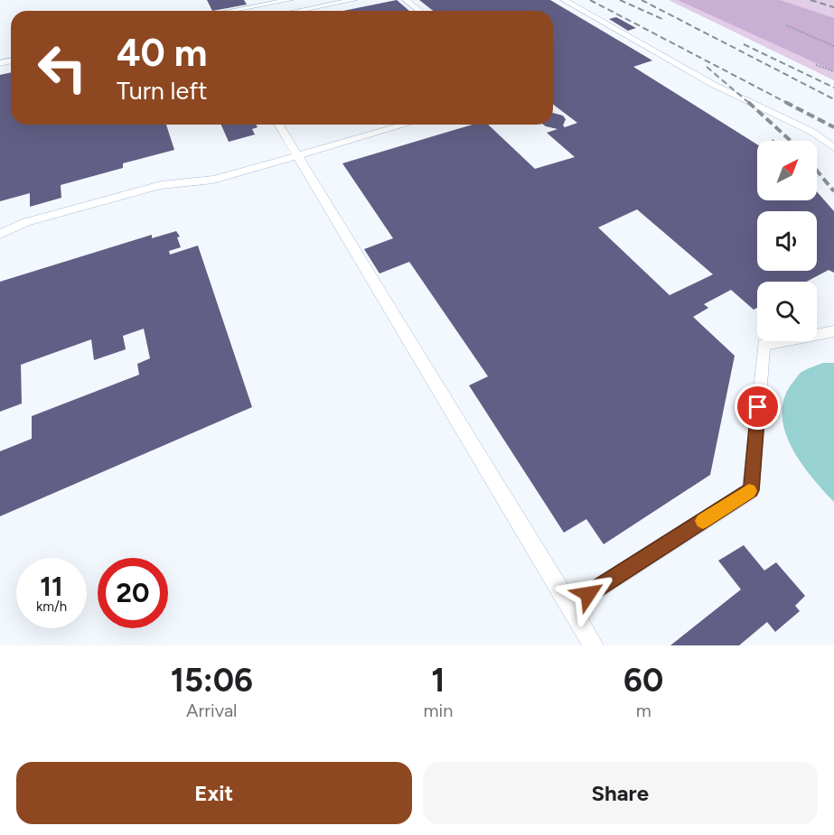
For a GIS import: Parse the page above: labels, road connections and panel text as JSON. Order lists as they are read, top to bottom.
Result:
{
  "north": "top right",
  "page": {
    "turn": ["40 m", "Turn left"],
    "speed": "11 km/h",
    "limit": "20",
    "eta": [
      "15:06",
      "Arrival",
      "1",
      "min",
      "60",
      "m"
    ],
    "buttons": ["Exit", "Share"]
  }
}
